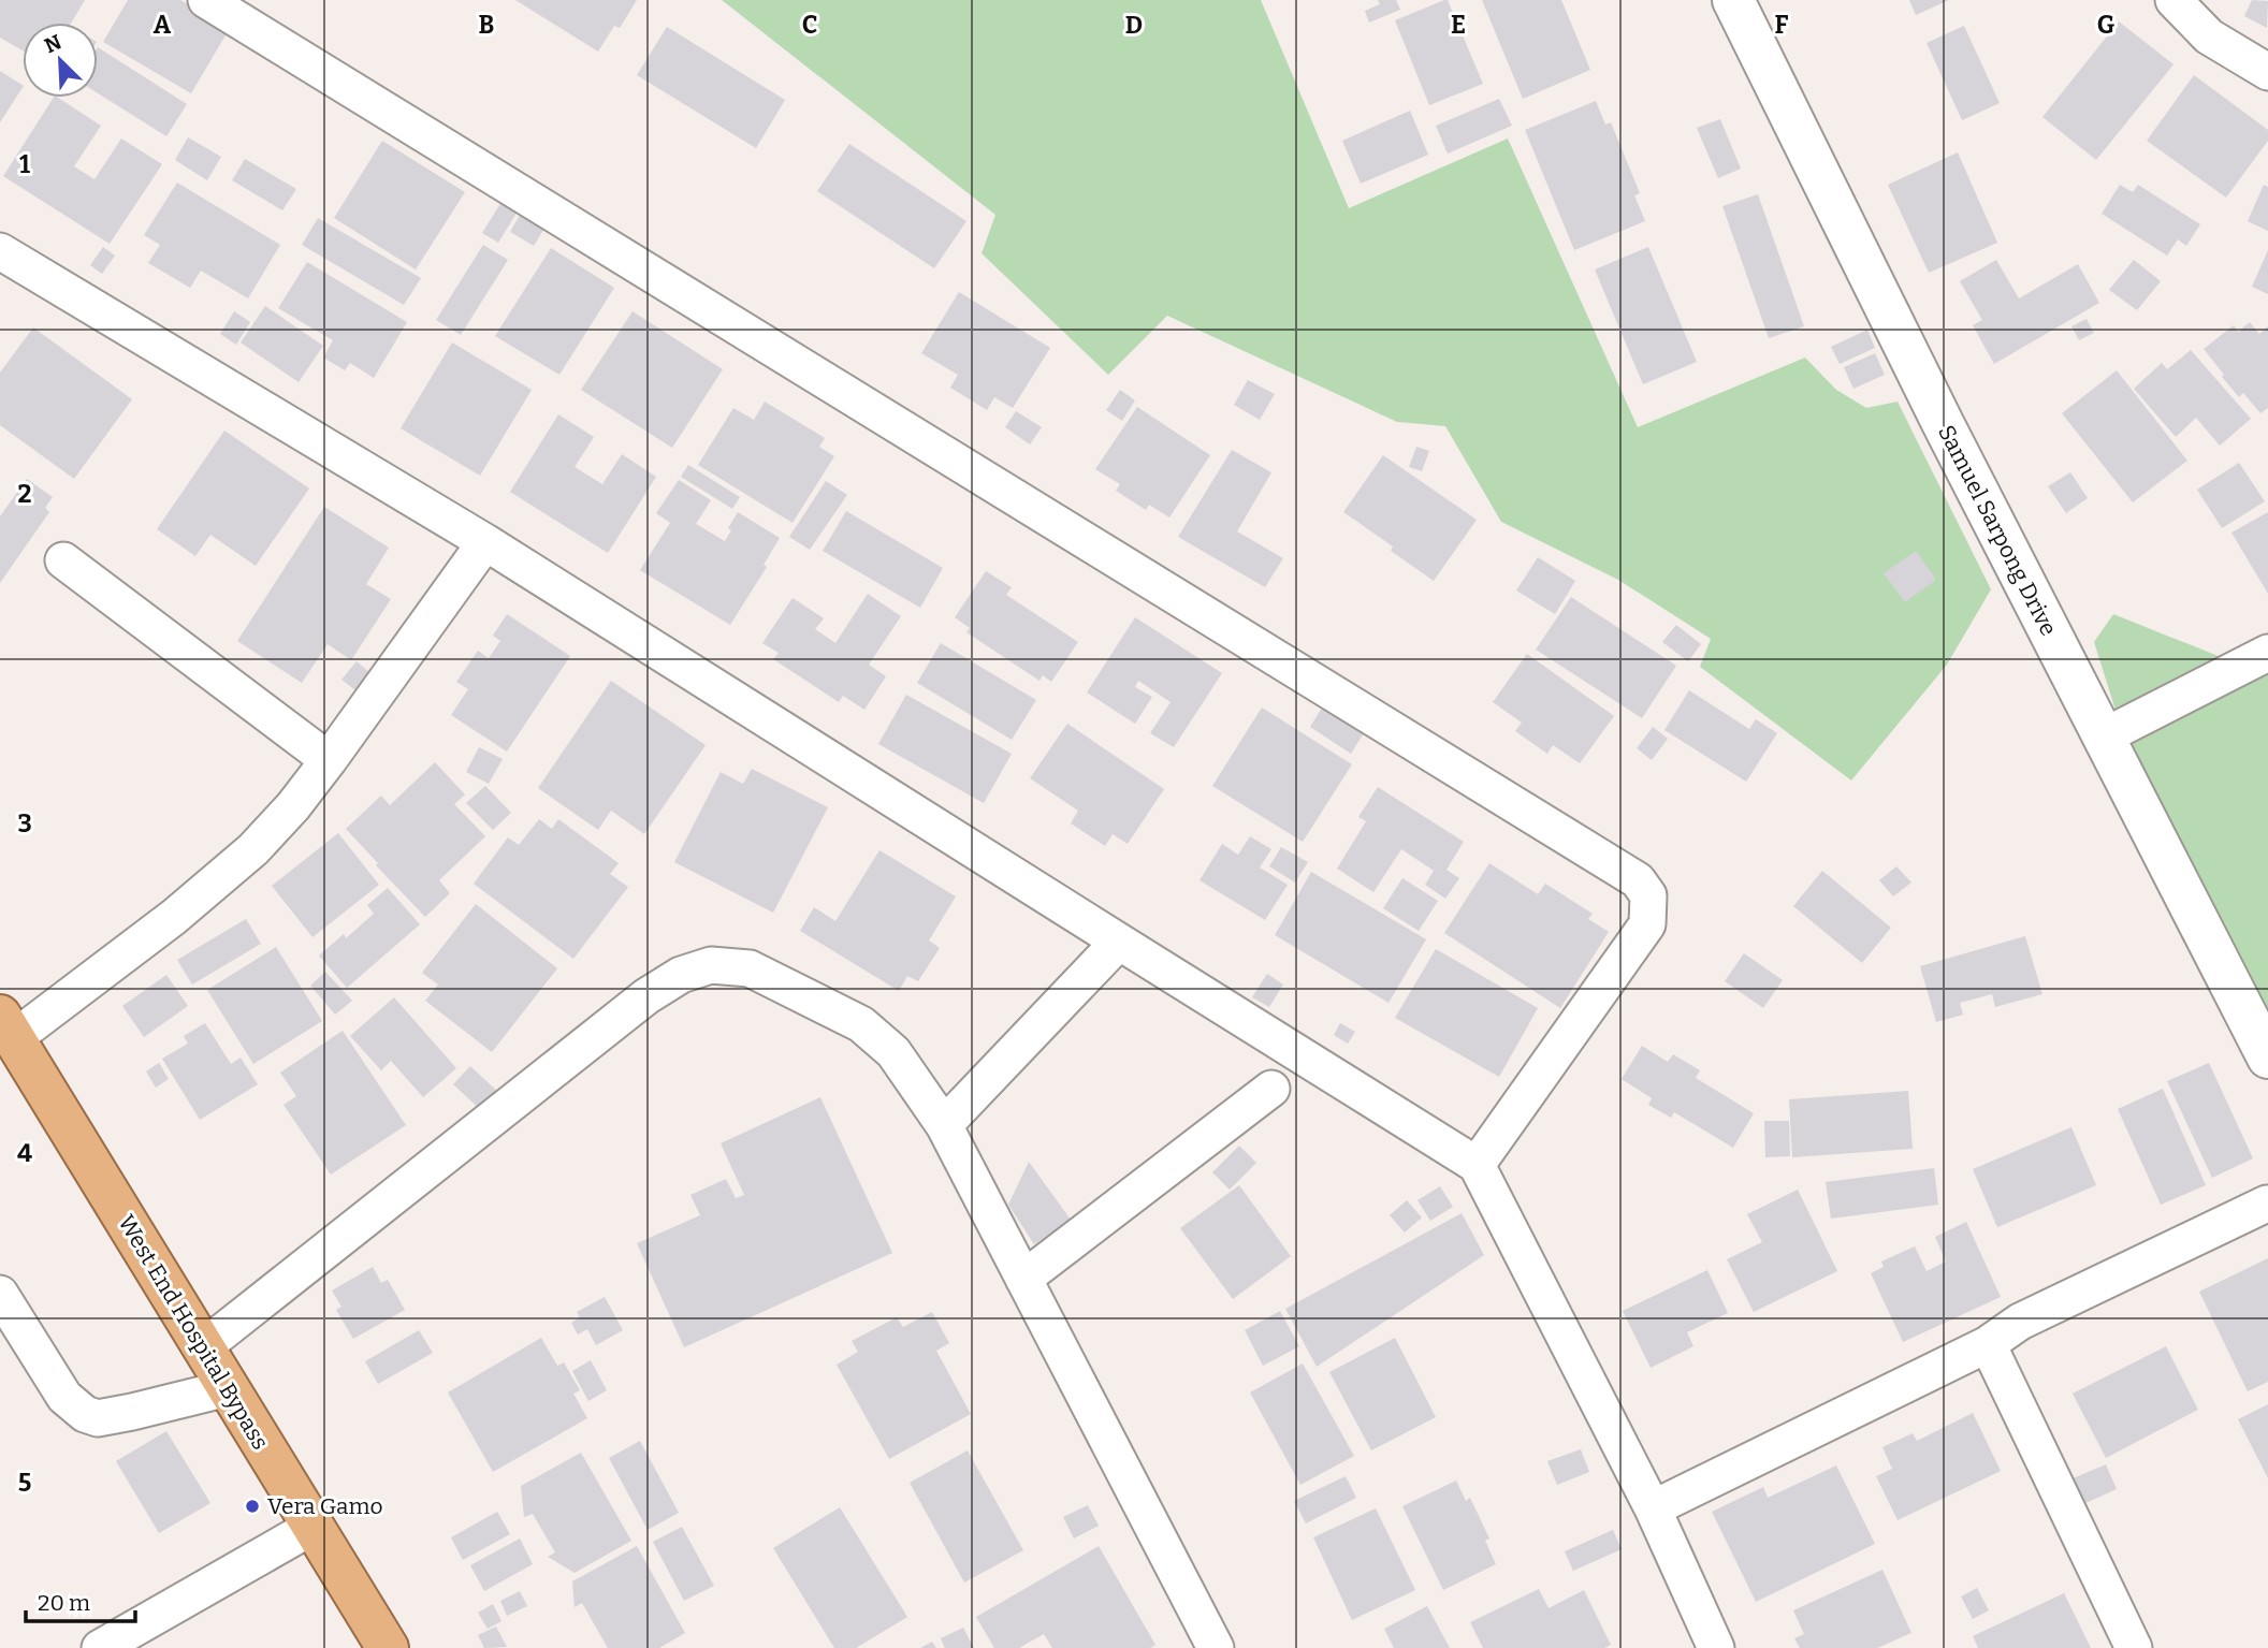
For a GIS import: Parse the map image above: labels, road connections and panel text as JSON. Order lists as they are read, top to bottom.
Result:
{
  "streets": {
    "highway": ["West End Hospital Bypass"],
    "street": ["Samuel Sarpong Drive"]
  },
  "places": ["Vera Gamo"],
  "scale_bar": "20 m",
  "north": "top left",
  "grid": {
    "columns": [
      "A",
      "B",
      "C",
      "D",
      "E",
      "F",
      "G"
    ],
    "rows": [
      "1",
      "2",
      "3",
      "4",
      "5"
    ]
  }
}
